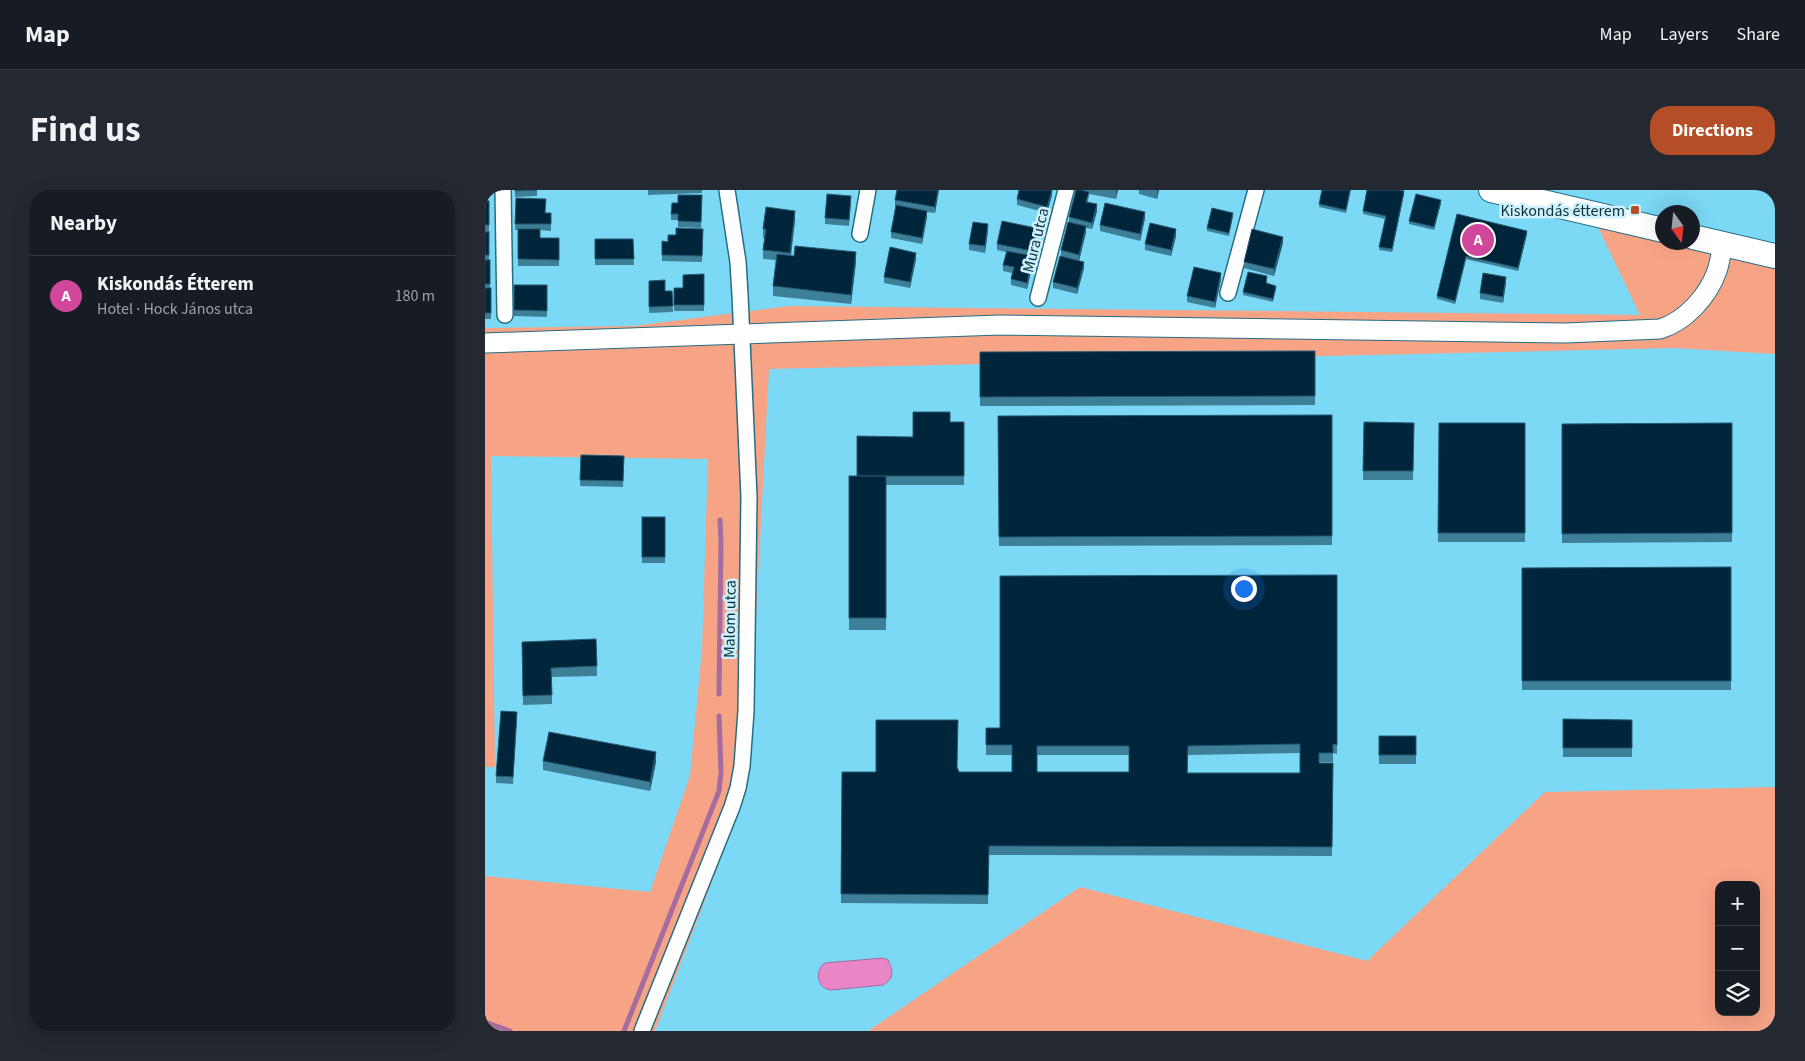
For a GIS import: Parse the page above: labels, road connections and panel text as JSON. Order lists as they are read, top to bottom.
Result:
{
  "streets": {
    "street": ["Mura utca", "Malom utca"]
  },
  "places": {
    "transit": ["Kiskondás étterem"]
  },
  "north": "bottom",
  "page": {
    "header": "Map",
    "nav": ["Map", "Layers", "Share"],
    "title": "Find us",
    "buttons": "Directions",
    "heading": "Nearby",
    "pins": "A",
    "list": [
      {
        "mark": "A",
        "name": "Kiskondás Étterem",
        "note": "Hotel · Hock János utca",
        "value": "180 m"
      }
    ],
    "map_buttons": ["+", "−"]
  }
}
